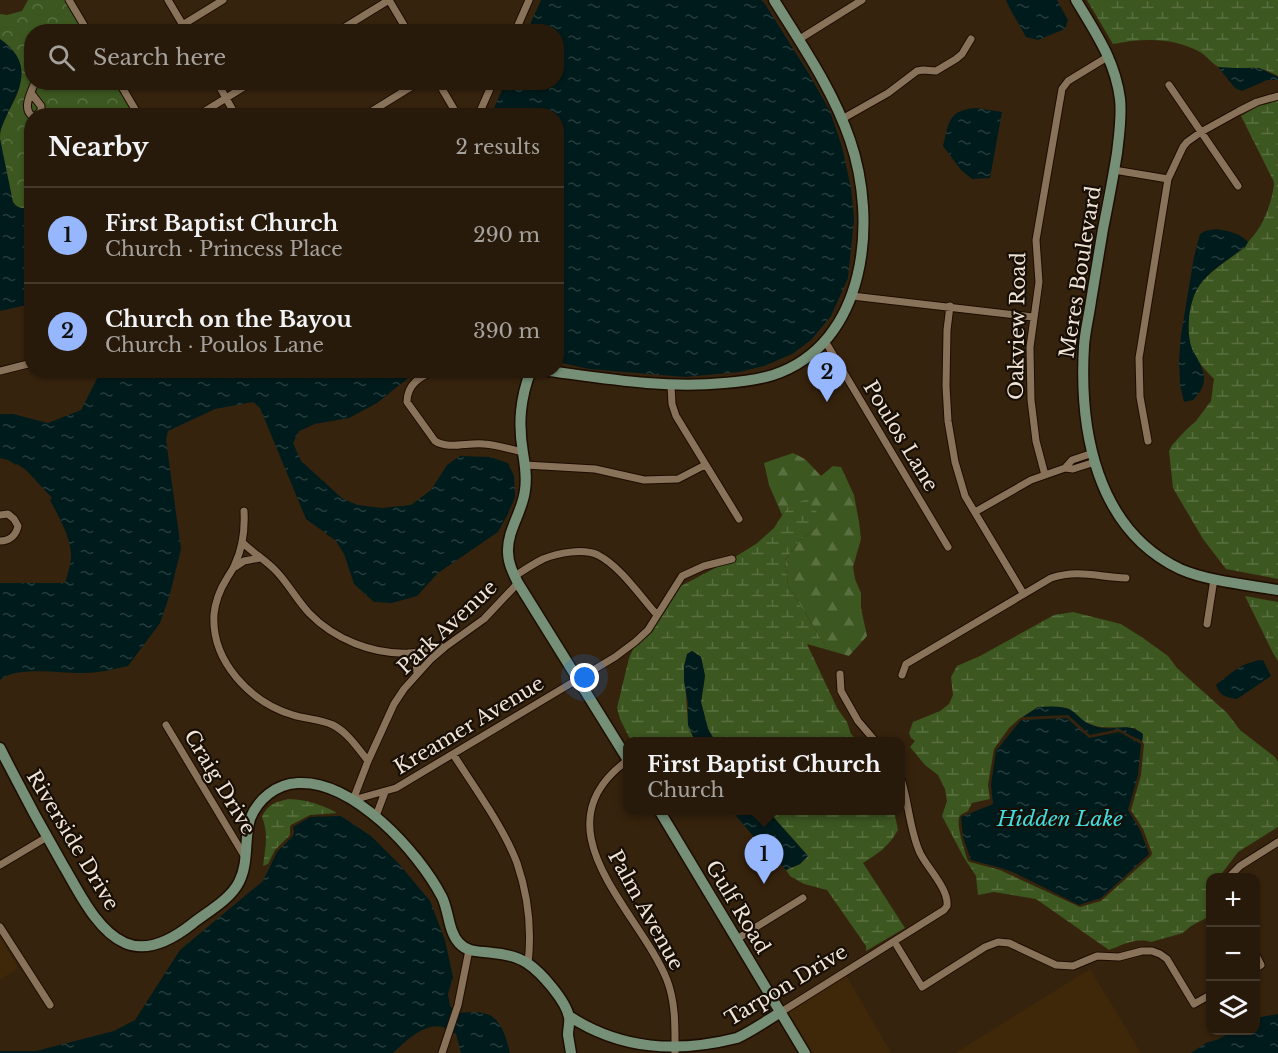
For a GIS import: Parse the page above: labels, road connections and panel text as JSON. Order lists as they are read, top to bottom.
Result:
{
  "streets": {
    "street": [
      "Meres Boulevard",
      "Oakview Road",
      "Poulos Lane",
      "Park Avenue",
      "Kreamer Avenue",
      "Craig Drive",
      "Riverside Drive",
      "Gulf Road",
      "Palm Avenue",
      "Tarpon Drive"
    ]
  },
  "crossings": [
    ["Meres Boulevard", "Oakview Road"],
    ["Park Avenue", "Kreamer Avenue"],
    ["Park Avenue", "Riverside Drive"],
    ["Kreamer Avenue", "Riverside Drive"],
    ["Craig Drive", "Riverside Drive"],
    ["Gulf Road", "Tarpon Drive"],
    ["Palm Avenue", "Tarpon Drive"]
  ],
  "water": ["Hidden Lake"],
  "page": {
    "search": "Search here",
    "heading": ["Nearby", "2 results"],
    "list": [
      {
        "mark": "1",
        "name": "First Baptist Church",
        "note": "Church · Princess Place",
        "value": "290 m"
      },
      {
        "mark": "2",
        "name": "Church on the Bayou",
        "note": "Church · Poulos Lane",
        "value": "390 m"
      }
    ],
    "pins": ["2", "1"],
    "popup": ["First Baptist Church", "Church"],
    "map_buttons": ["+", "−"]
  }
}
